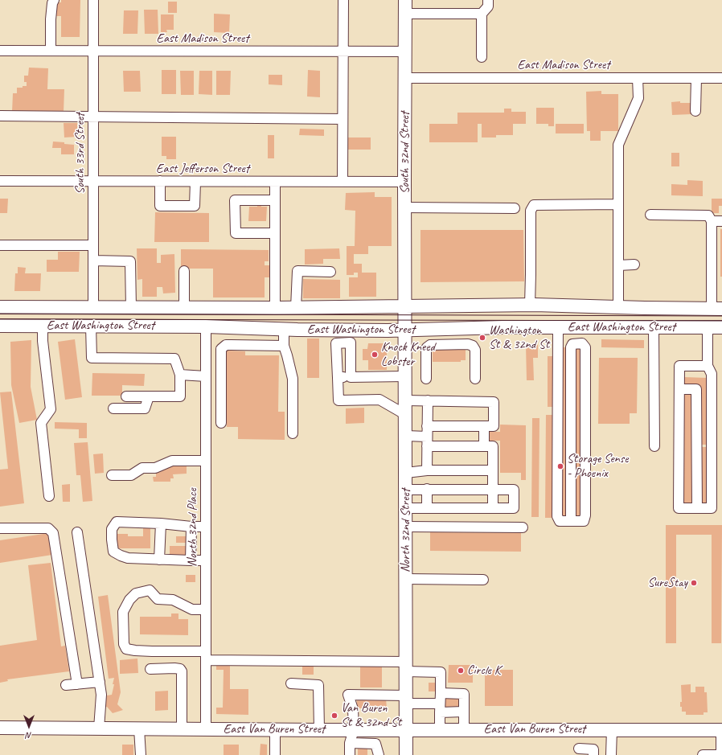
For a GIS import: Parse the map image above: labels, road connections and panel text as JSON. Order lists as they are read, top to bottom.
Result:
{
  "streets": {
    "main road": [
      "South 32nd Street",
      "East Washington Street",
      "North 32nd Street",
      "East Van Buren Street"
    ],
    "street": [
      "East Madison Street",
      "South 33rd Street",
      "East Jefferson Street",
      "North 32nd Place"
    ]
  },
  "crossings": [
    ["East Madison Street", "South 32nd Street"],
    ["East Madison Street", "South 33rd Street"],
    ["South 32nd Street", "East Jefferson Street"],
    ["South 32nd Street", "East Washington Street"],
    ["South 32nd Street", "North 32nd Street"],
    ["South 33rd Street", "East Jefferson Street"],
    ["South 33rd Street", "East Washington Street"],
    ["East Washington Street", "North 32nd Place"],
    ["East Washington Street", "North 32nd Street"],
    ["North 32nd Place", "East Van Buren Street"],
    ["North 32nd Street", "East Van Buren Street"]
  ],
  "places": [
    "Washington St & 32nd St",
    "Knock Kneed Lobster",
    "Storage Sense - Phoenix",
    "SureStay",
    "Circle K",
    "Van Buren St & 32nd St"
  ],
  "north": "bottom"
}
